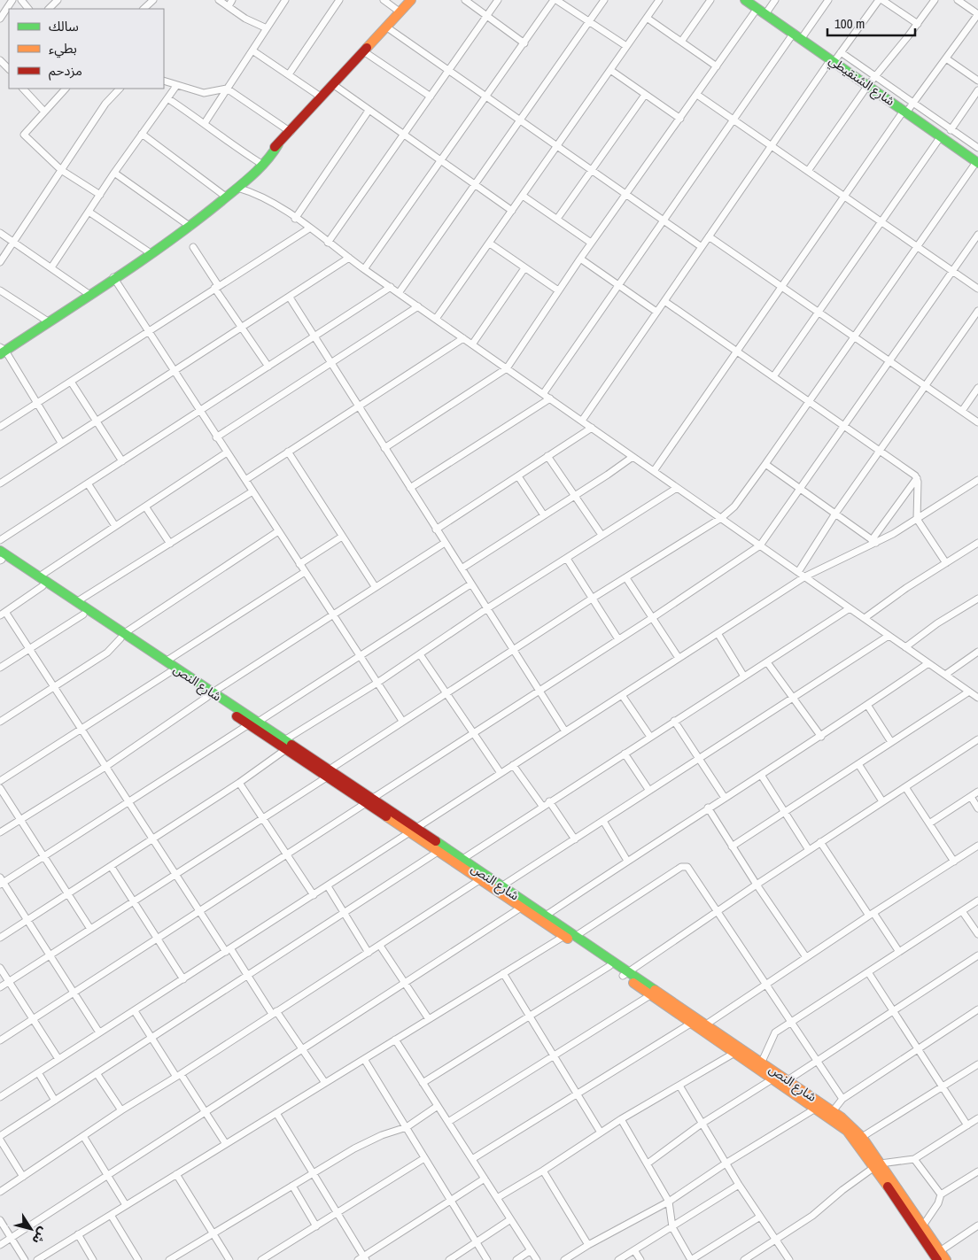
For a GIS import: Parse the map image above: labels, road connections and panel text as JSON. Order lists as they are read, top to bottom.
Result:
{
  "streets": {
    "main road": ["شارع الشنقيطي", "شارع النص"]
  },
  "legend": ["سالك", "بطيء", "مزدحم"],
  "scale_bar": "100 m",
  "north": "bottom right"
}
